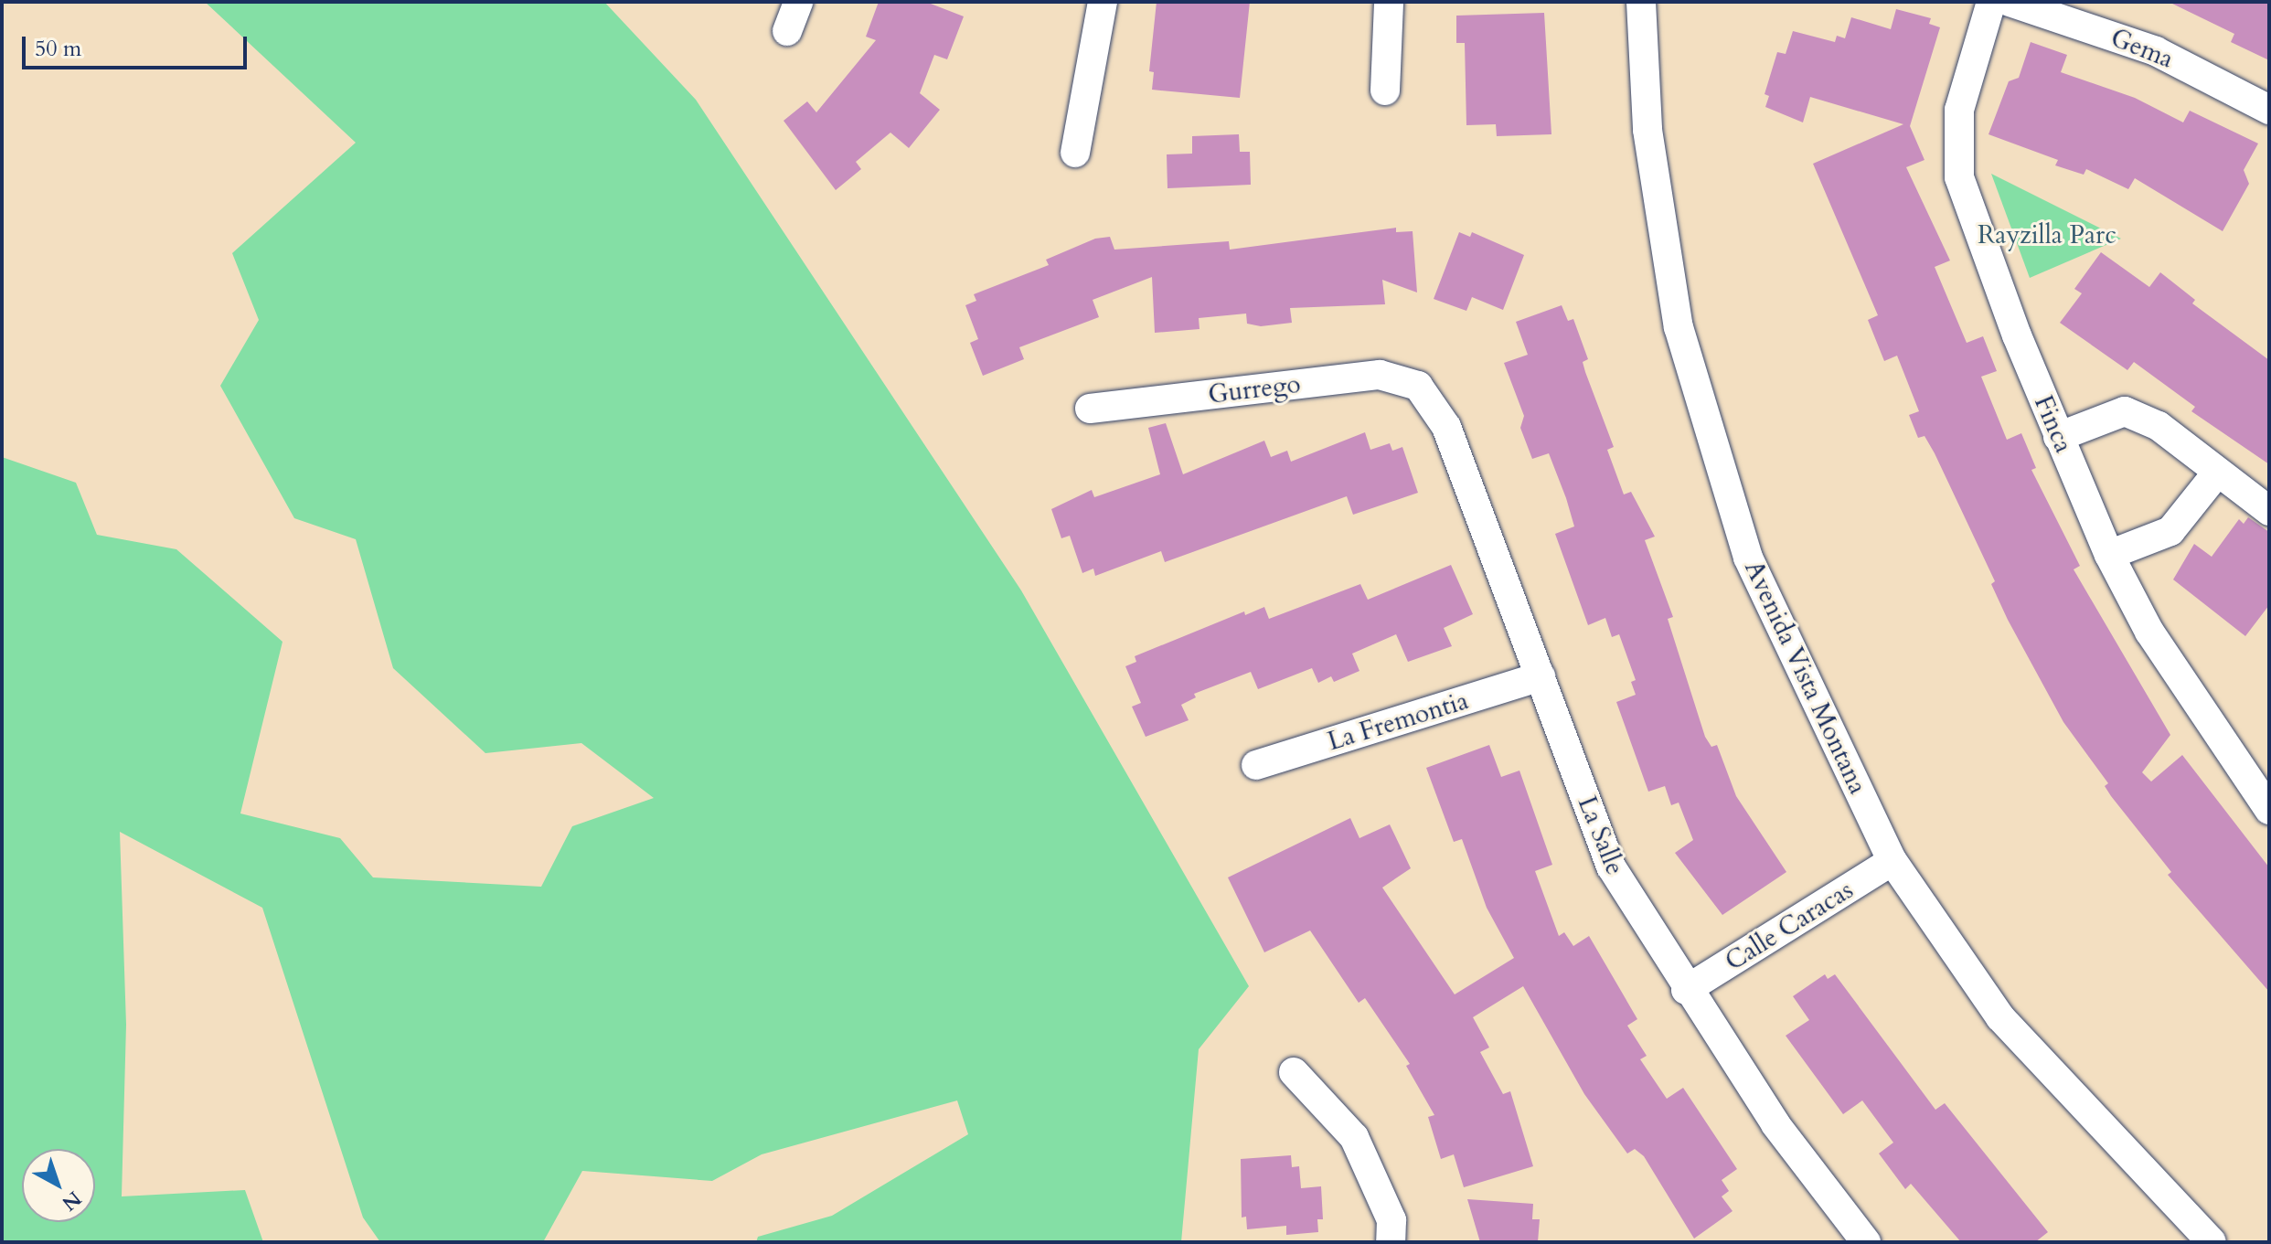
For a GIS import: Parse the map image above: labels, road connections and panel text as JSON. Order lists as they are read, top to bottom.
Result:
{
  "streets": {
    "street": [
      "Gema",
      "Gurrego",
      "Finca",
      "Avenida Vista Montana",
      "La Fremontia",
      "La Salle",
      "Calle Caracas"
    ]
  },
  "crossings": [
    ["Gurrego", "La Salle"],
    ["Avenida Vista Montana", "Calle Caracas"],
    ["La Fremontia", "La Salle"],
    ["La Salle", "Calle Caracas"]
  ],
  "parks": ["Rayzilla Parc"],
  "scale_bar": "50 m",
  "north": "bottom right"
}
